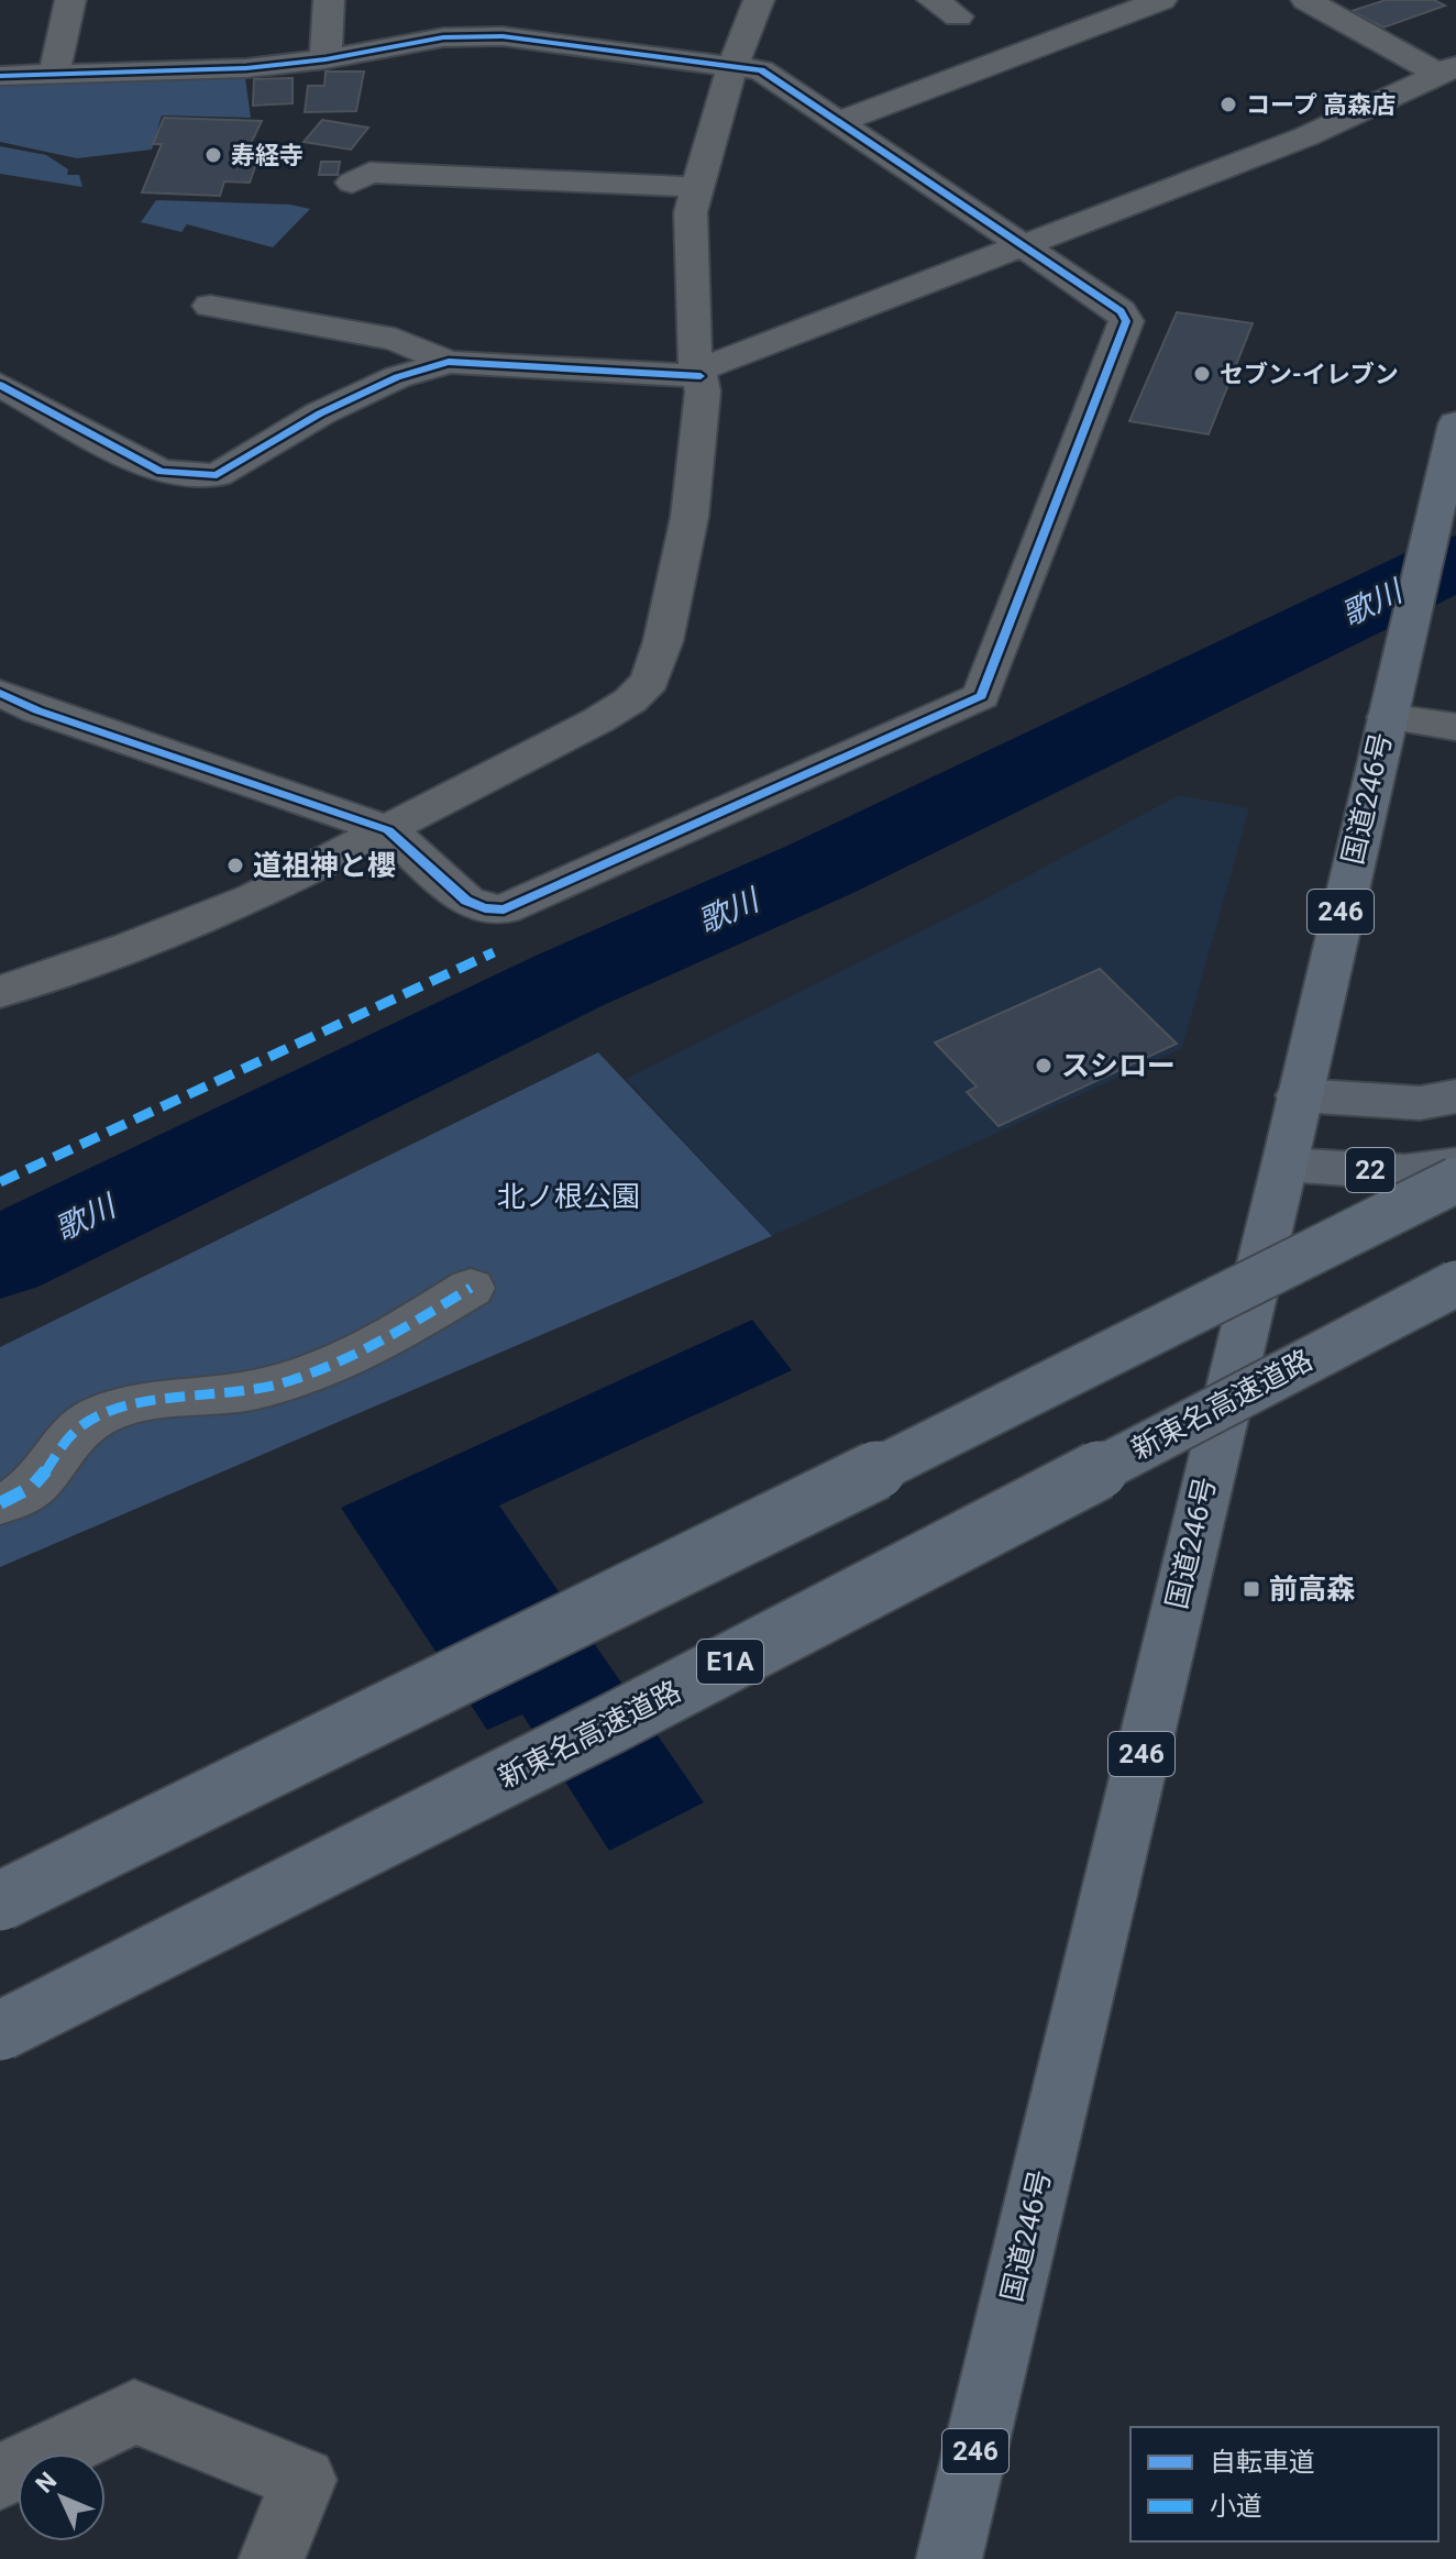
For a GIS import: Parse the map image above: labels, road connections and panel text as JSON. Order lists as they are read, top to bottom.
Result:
{
  "streets": {
    "highway": [
      "国道246号",
      "246",
      "新東名高速道路",
      "E1A"
    ],
    "main road": ["22"]
  },
  "crossings": [
    ["国道246号", "22"]
  ],
  "water": ["歌川"],
  "parks": ["北ノ根公園"],
  "places": {
    "other": [
      "コープ 高森店",
      "寿経寺",
      "セブン-イレブン",
      "道祖神と櫻",
      "スシロー"
    ],
    "transit": ["前高森"]
  },
  "legend": ["自転車道", "小道"],
  "north": "top left"
}
